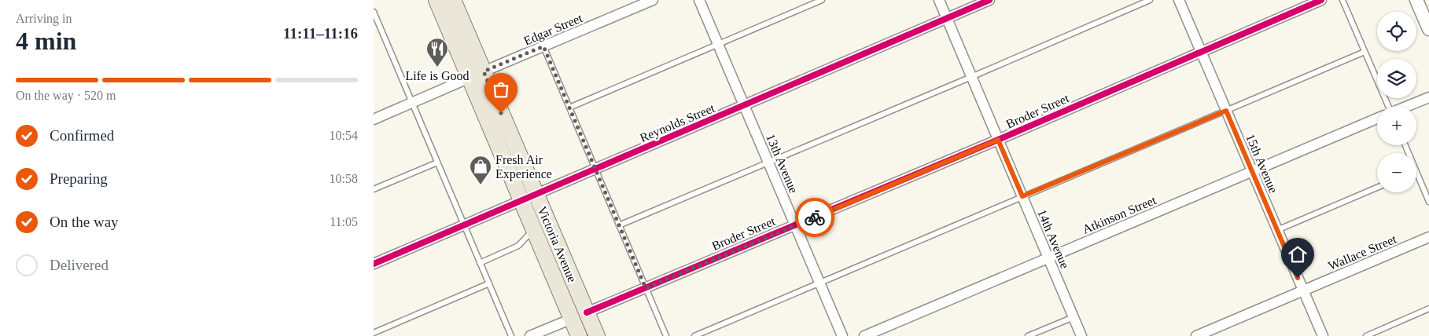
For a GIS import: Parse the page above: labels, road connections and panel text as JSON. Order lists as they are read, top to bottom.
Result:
{
  "streets": {
    "main road": ["Victoria Avenue"],
    "street": [
      "Edgar Street",
      "Broder Street",
      "Reynolds Street",
      "13th Avenue",
      "15th Avenue",
      "Atkinson Street",
      "14th Avenue",
      "Wallace Street"
    ]
  },
  "crossings": [
    ["Edgar Street", "Victoria Avenue"],
    ["Broder Street", "13th Avenue"],
    ["Broder Street", "15th Avenue"],
    ["Broder Street", "14th Avenue"],
    ["Broder Street", "Victoria Avenue"],
    ["Reynolds Street", "13th Avenue"],
    ["Reynolds Street", "14th Avenue"],
    ["Reynolds Street", "Victoria Avenue"],
    ["15th Avenue", "Atkinson Street"],
    ["15th Avenue", "Wallace Street"],
    ["Atkinson Street", "14th Avenue"]
  ],
  "places": {
    "restaurant": ["Life is Good"],
    "shop": ["Fresh Air Experience"]
  },
  "page": {
    "heading": ["4 min", "Arriving in", "11:11–11:16"],
    "map_buttons": ["+", "−"],
    "bar": "On the way · 520 m",
    "list": [
      ["Confirmed", "10:54"],
      ["Preparing", "10:58"],
      ["On the way", "11:05"],
      "Delivered"
    ]
  }
}
